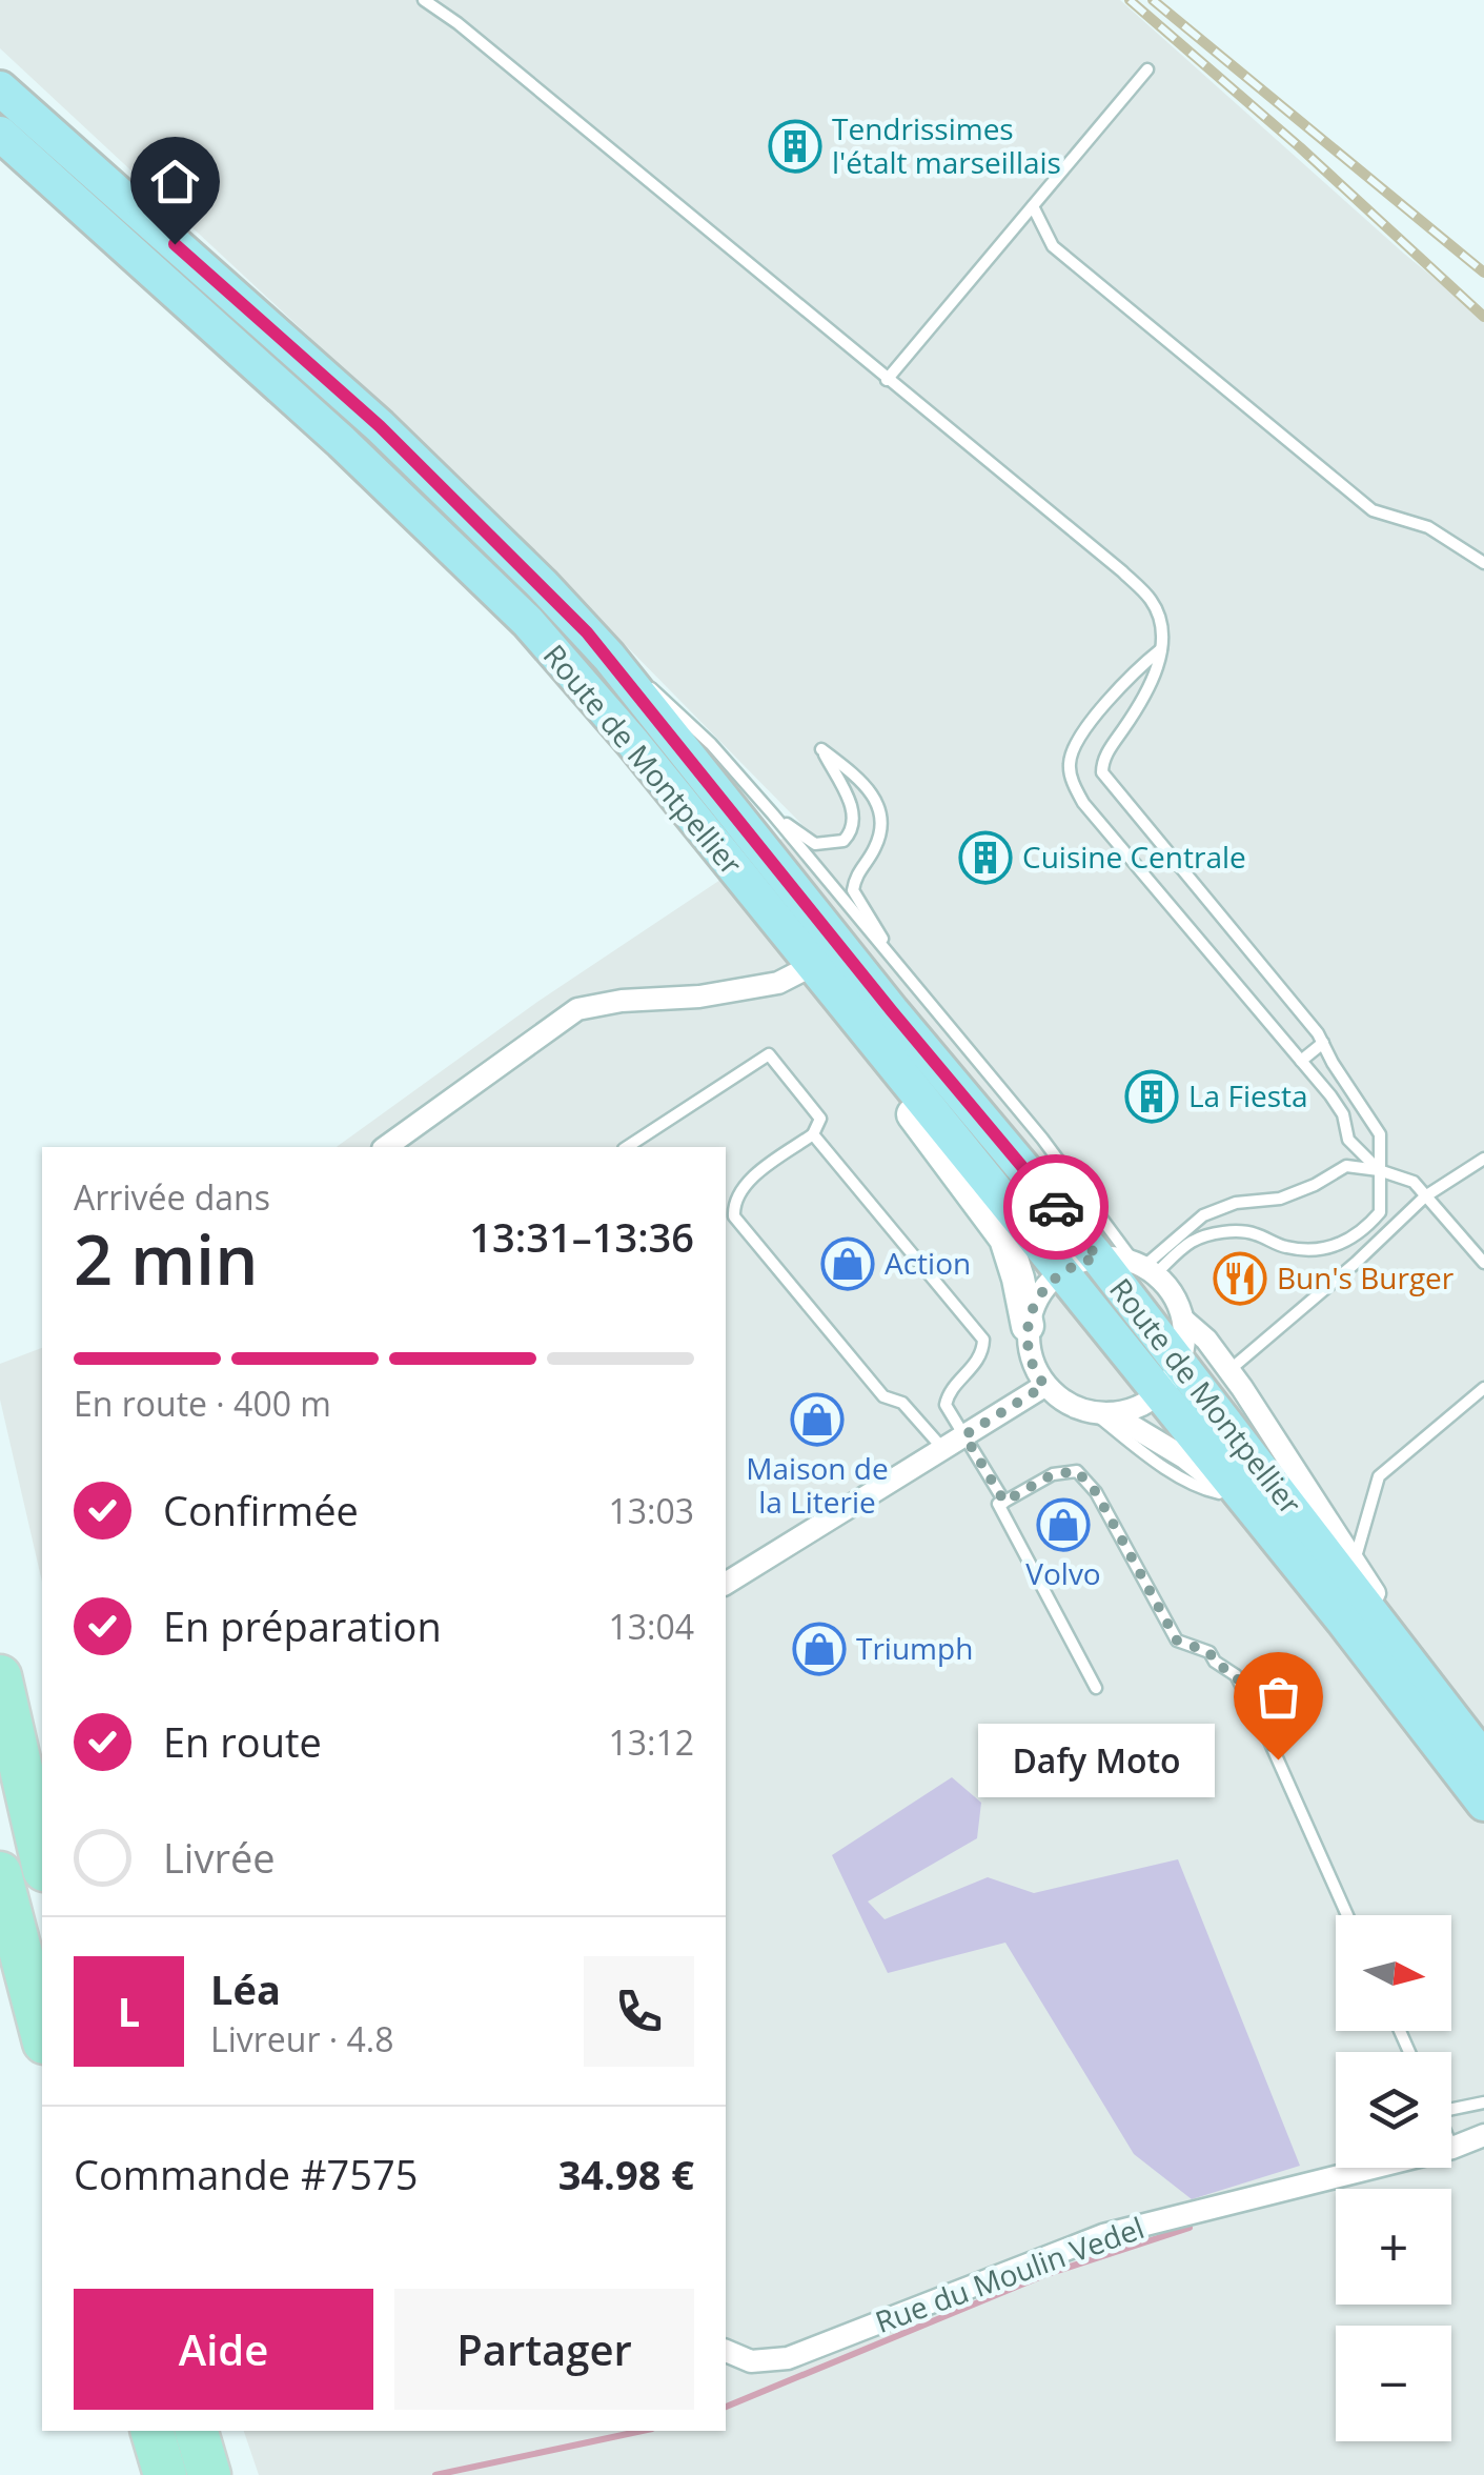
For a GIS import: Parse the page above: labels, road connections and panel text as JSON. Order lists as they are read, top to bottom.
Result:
{
  "streets": {
    "main road": ["Route de Montpellier"],
    "street": ["Rue du Moulin Vedel"]
  },
  "places": {
    "building": ["Tendrissimes l'étalt marseillais", "Cuisine Centrale", "La Fiesta"],
    "shop": [
      "Action",
      "Maison de la Literie",
      "Volvo",
      "Triumph"
    ],
    "restaurant": ["Bun's Burger"],
    "other": ["Dafy Moto"]
  },
  "north": "right",
  "page": {
    "heading": ["2 min", "Arrivée dans", "13:31–13:36"],
    "panel": [
      "Léa",
      "Livreur · 4.8",
      "Commande #7575",
      "34.98 €"
    ],
    "bar": "En route · 400 m",
    "list": [
      ["Confirmée", "13:03"],
      ["En préparation", "13:04"],
      ["En route", "13:12"],
      "Livrée"
    ],
    "bubble": "Dafy Moto",
    "map_buttons": ["+", "−"],
    "round": "L",
    "buttons": ["Aide", "Partager"]
  }
}
